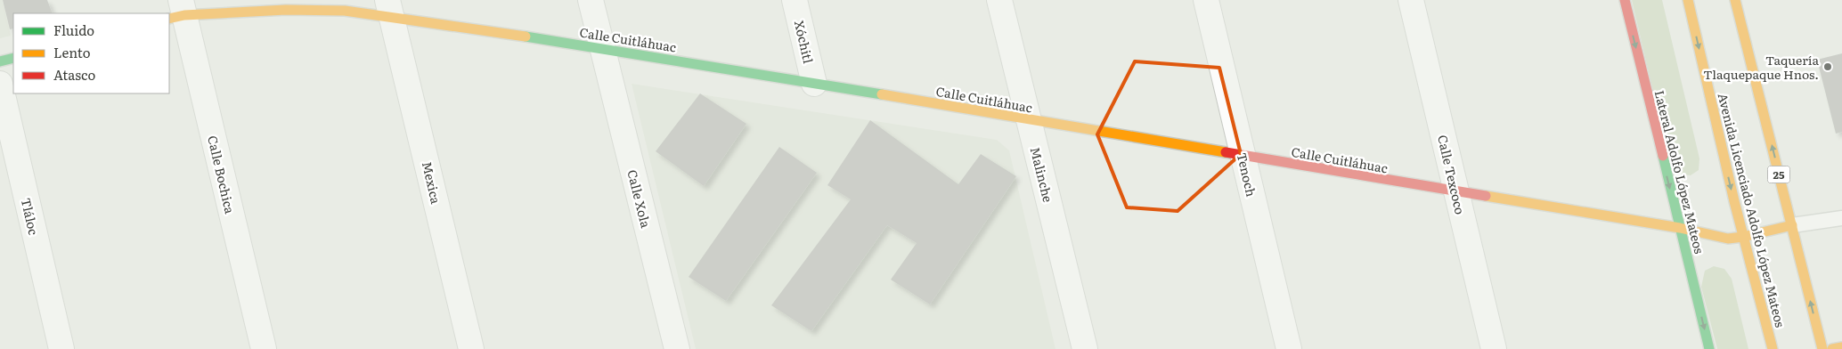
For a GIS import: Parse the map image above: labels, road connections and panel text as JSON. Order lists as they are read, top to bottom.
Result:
{
  "streets": {
    "street": [
      "Calle Cuitláhuac",
      "Xóchitl",
      "Lateral Adolfo López Mateos",
      "Calle Bochica",
      "Malinche",
      "Tenoch",
      "Calle Texcoco",
      "25",
      "Mexica",
      "Calle Xola",
      "Avenida Licenciado Adolfo López Mateos",
      "Tláloc"
    ]
  },
  "crossings": [
    ["Calle Cuitláhuac", "Xóchitl"],
    ["Calle Cuitláhuac", "Lateral Adolfo López Mateos"],
    ["Calle Cuitláhuac", "Calle Bochica"],
    ["Calle Cuitláhuac", "Malinche"],
    ["Calle Cuitláhuac", "Tenoch"],
    ["Calle Cuitláhuac", "Calle Texcoco"],
    ["Calle Cuitláhuac", "25"],
    ["Calle Cuitláhuac", "Mexica"],
    ["Calle Cuitláhuac", "Calle Xola"],
    ["Calle Cuitláhuac", "Avenida Licenciado Adolfo López Mateos"]
  ],
  "one_way": ["Lateral Adolfo López Mateos"],
  "places": ["Taquería Tlaquepaque Hnos."],
  "legend": ["Fluido", "Lento", "Atasco"]
}
